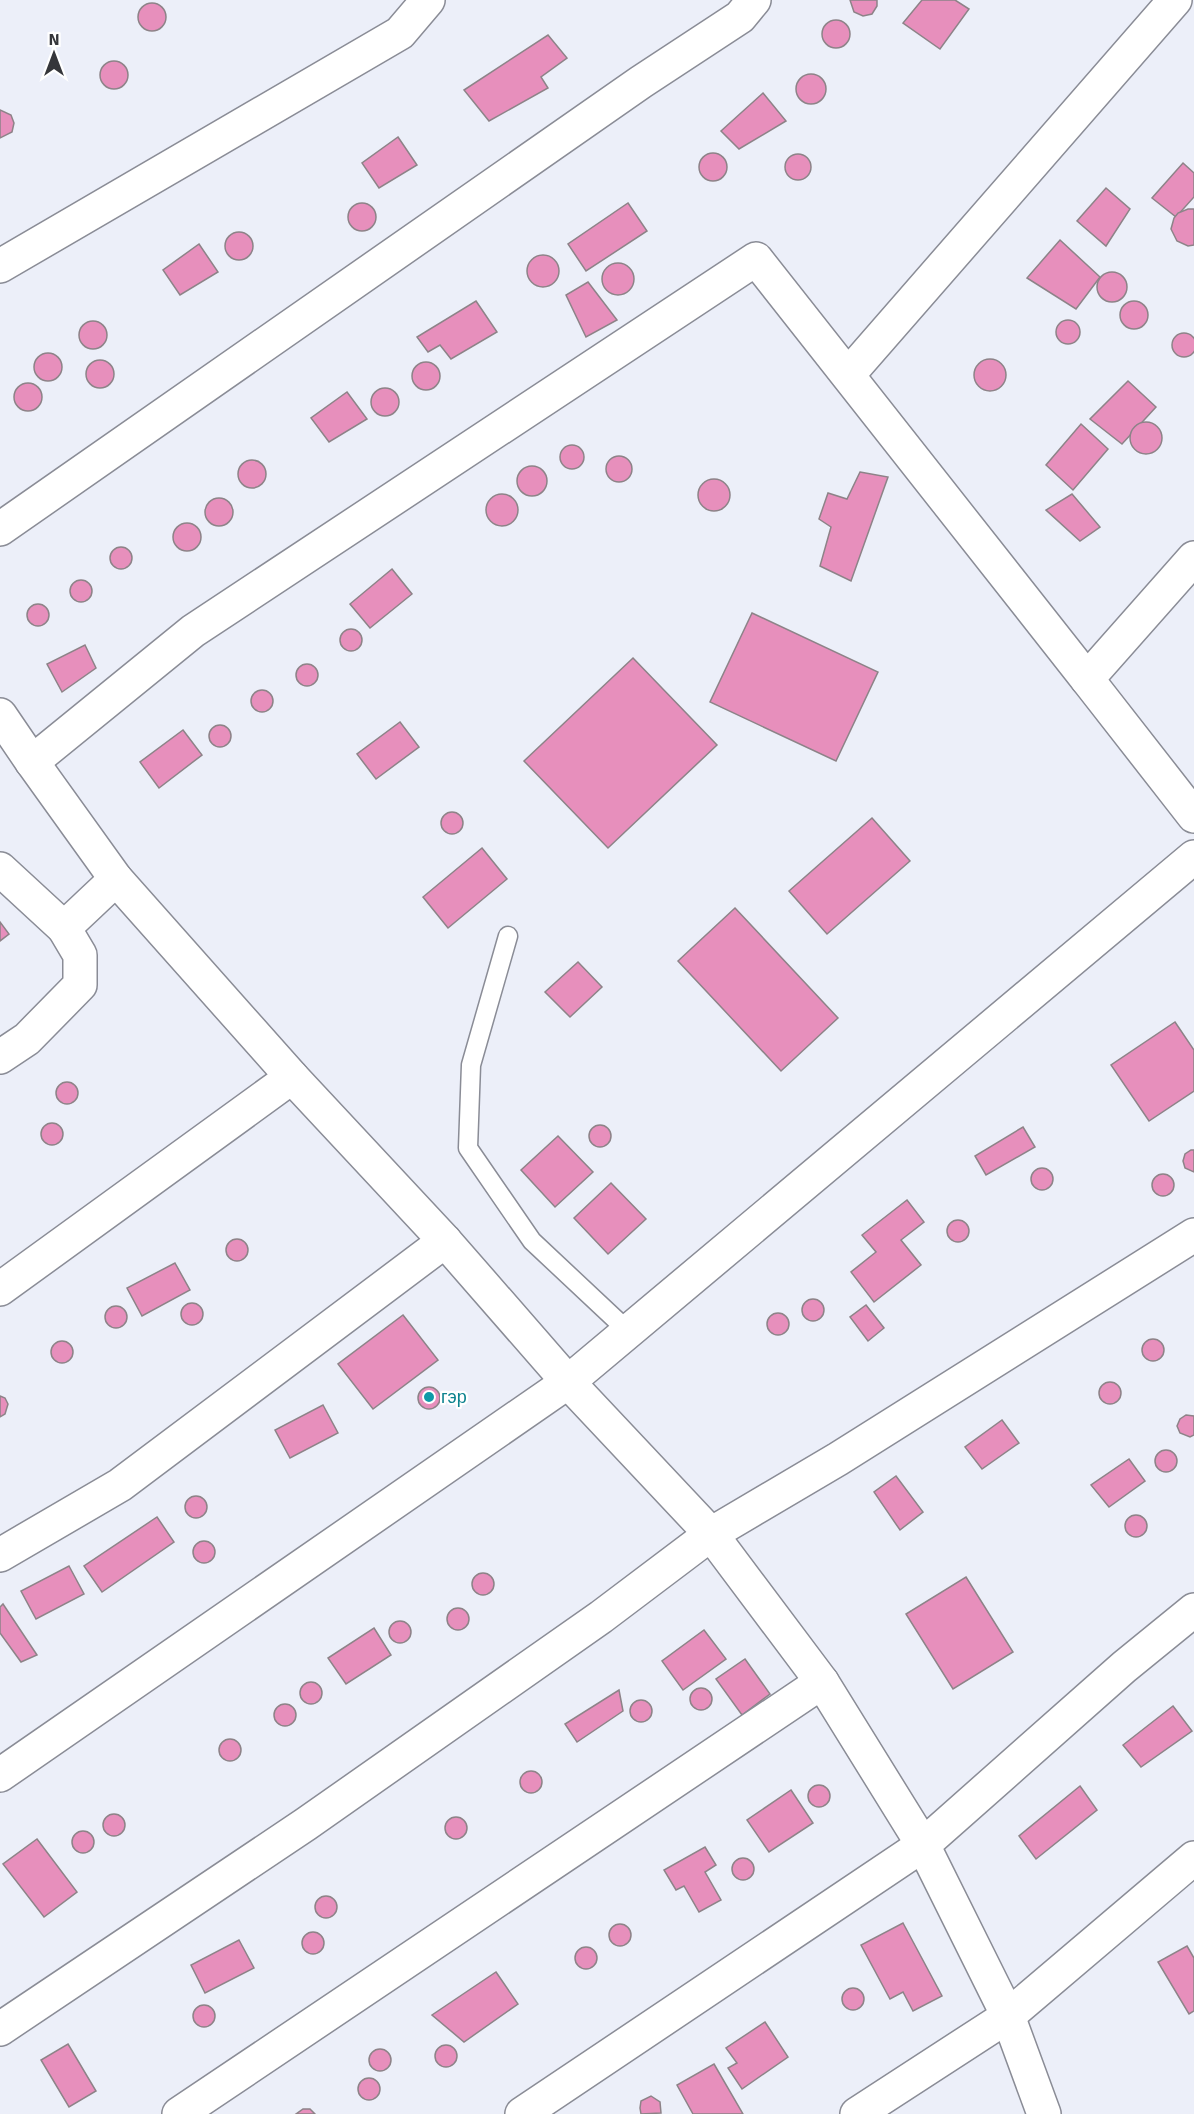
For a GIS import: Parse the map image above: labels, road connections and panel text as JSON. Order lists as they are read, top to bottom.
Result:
{
  "places": ["гэр"],
  "north": "top"
}
